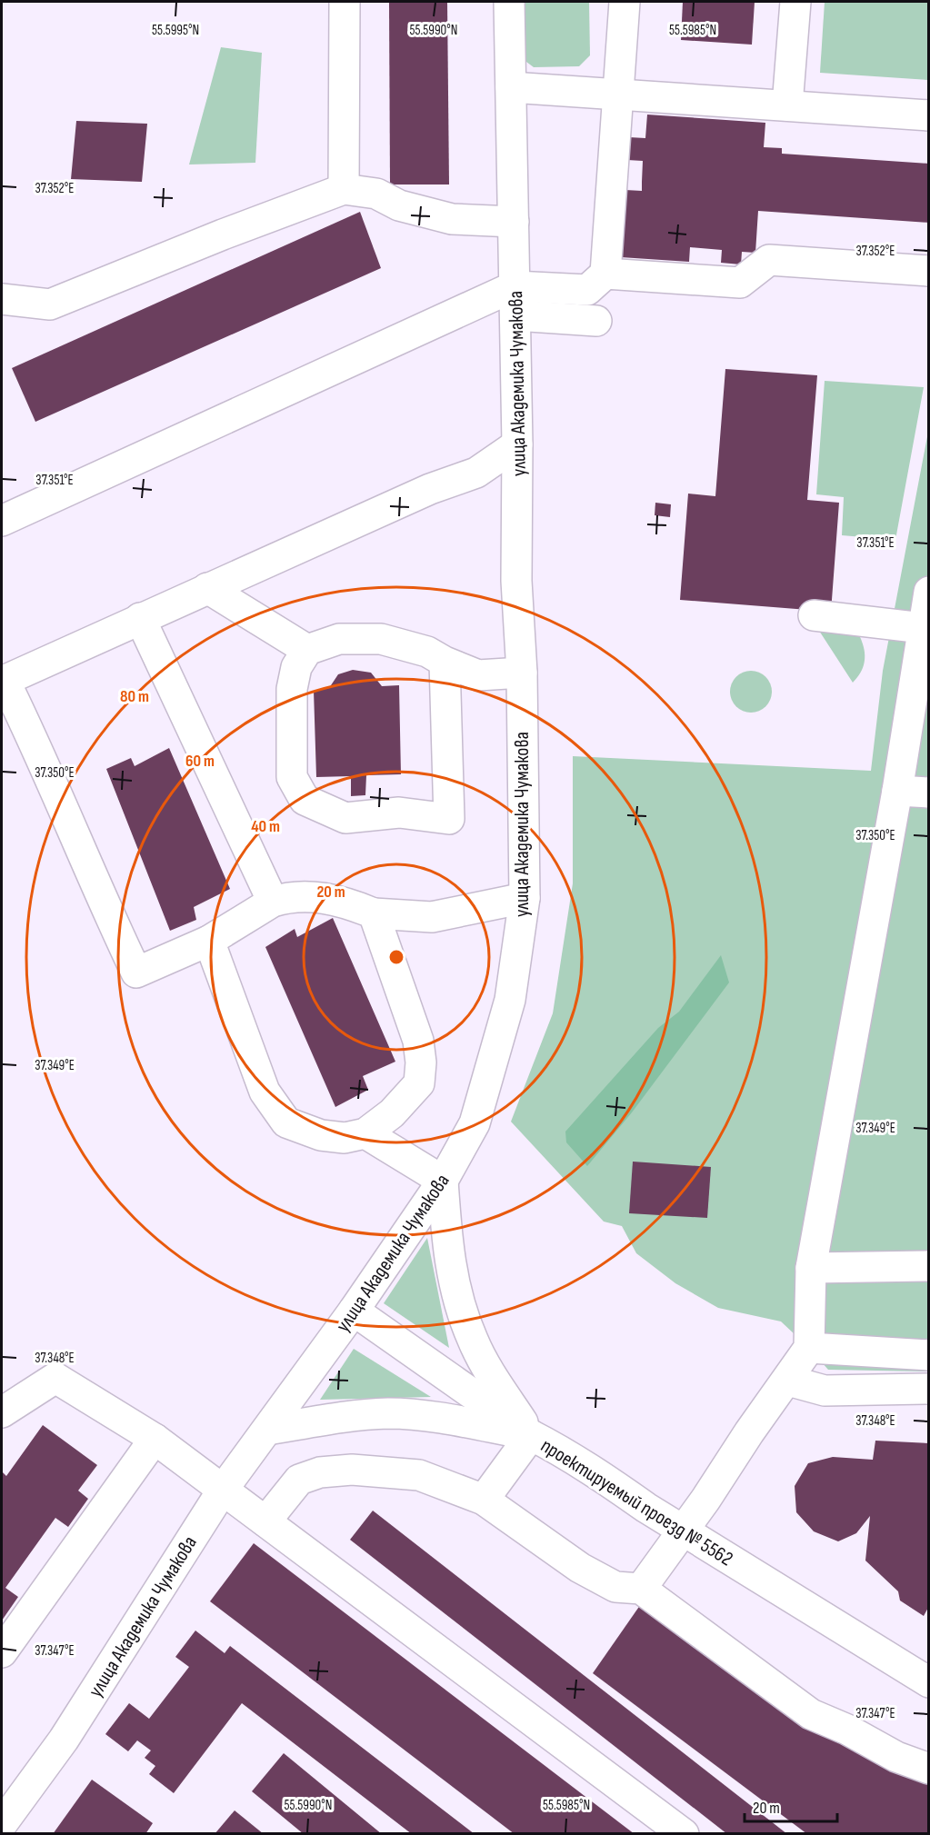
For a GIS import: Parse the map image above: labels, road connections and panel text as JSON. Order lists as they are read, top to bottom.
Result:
{
  "streets": {
    "street": ["улица Академика Чумакова", "проектируемый проезд № 5562"]
  },
  "crossings": [
    ["улица Академика Чумакова", "проектируемый проезд № 5562"]
  ],
  "scale_bar": "20 m",
  "coordinates": [
    "55.5995°N",
    "55.5990°N",
    "55.5985°N",
    "37.352°E",
    "37.351°E",
    "37.350°E",
    "37.349°E",
    "37.348°E",
    "37.347°E"
  ],
  "rings": [
    "80 m",
    "60 m",
    "40 m",
    "20 m"
  ]
}
